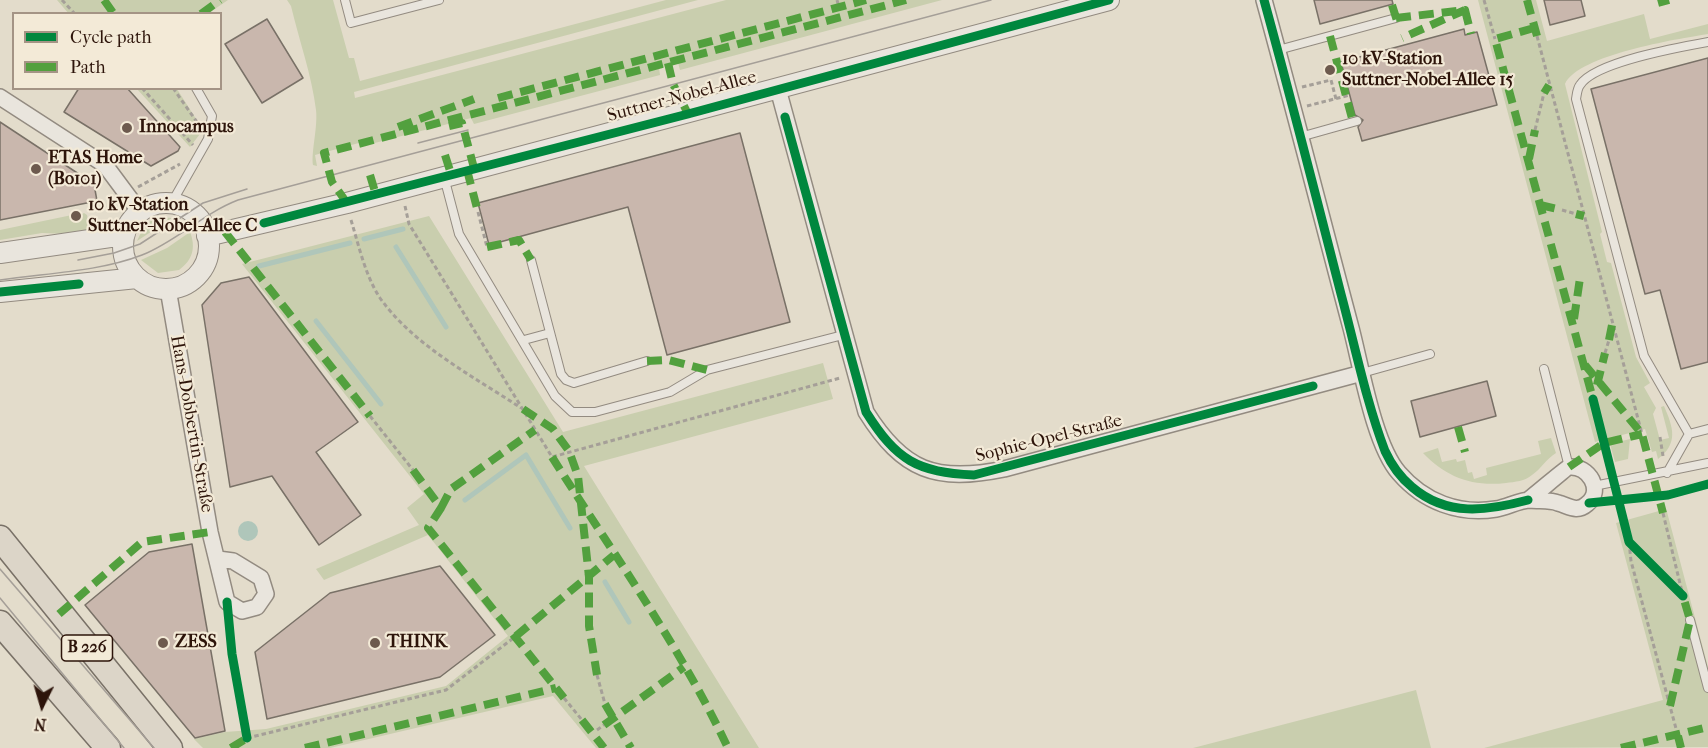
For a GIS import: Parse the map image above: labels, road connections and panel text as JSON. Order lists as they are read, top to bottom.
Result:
{
  "streets": {
    "main road": ["B 226"],
    "street": ["Suttner-Nobel-Allee", "Hans-Dobbertin-Straße", "Sophie-Opel-Straße"]
  },
  "crossings": [
    ["Suttner-Nobel-Allee", "Hans-Dobbertin-Straße"],
    ["Suttner-Nobel-Allee", "Sophie-Opel-Straße"]
  ],
  "places": [
    "10 kV-Station Suttner-Nobel-Allee 15",
    "Innocampus",
    "ETAS Home (Bo101)",
    "10 kV-Station Suttner-Nobel-Allee C",
    "ZESS",
    "THINK"
  ],
  "legend": ["Cycle path", "Path"],
  "north": "bottom"
}
